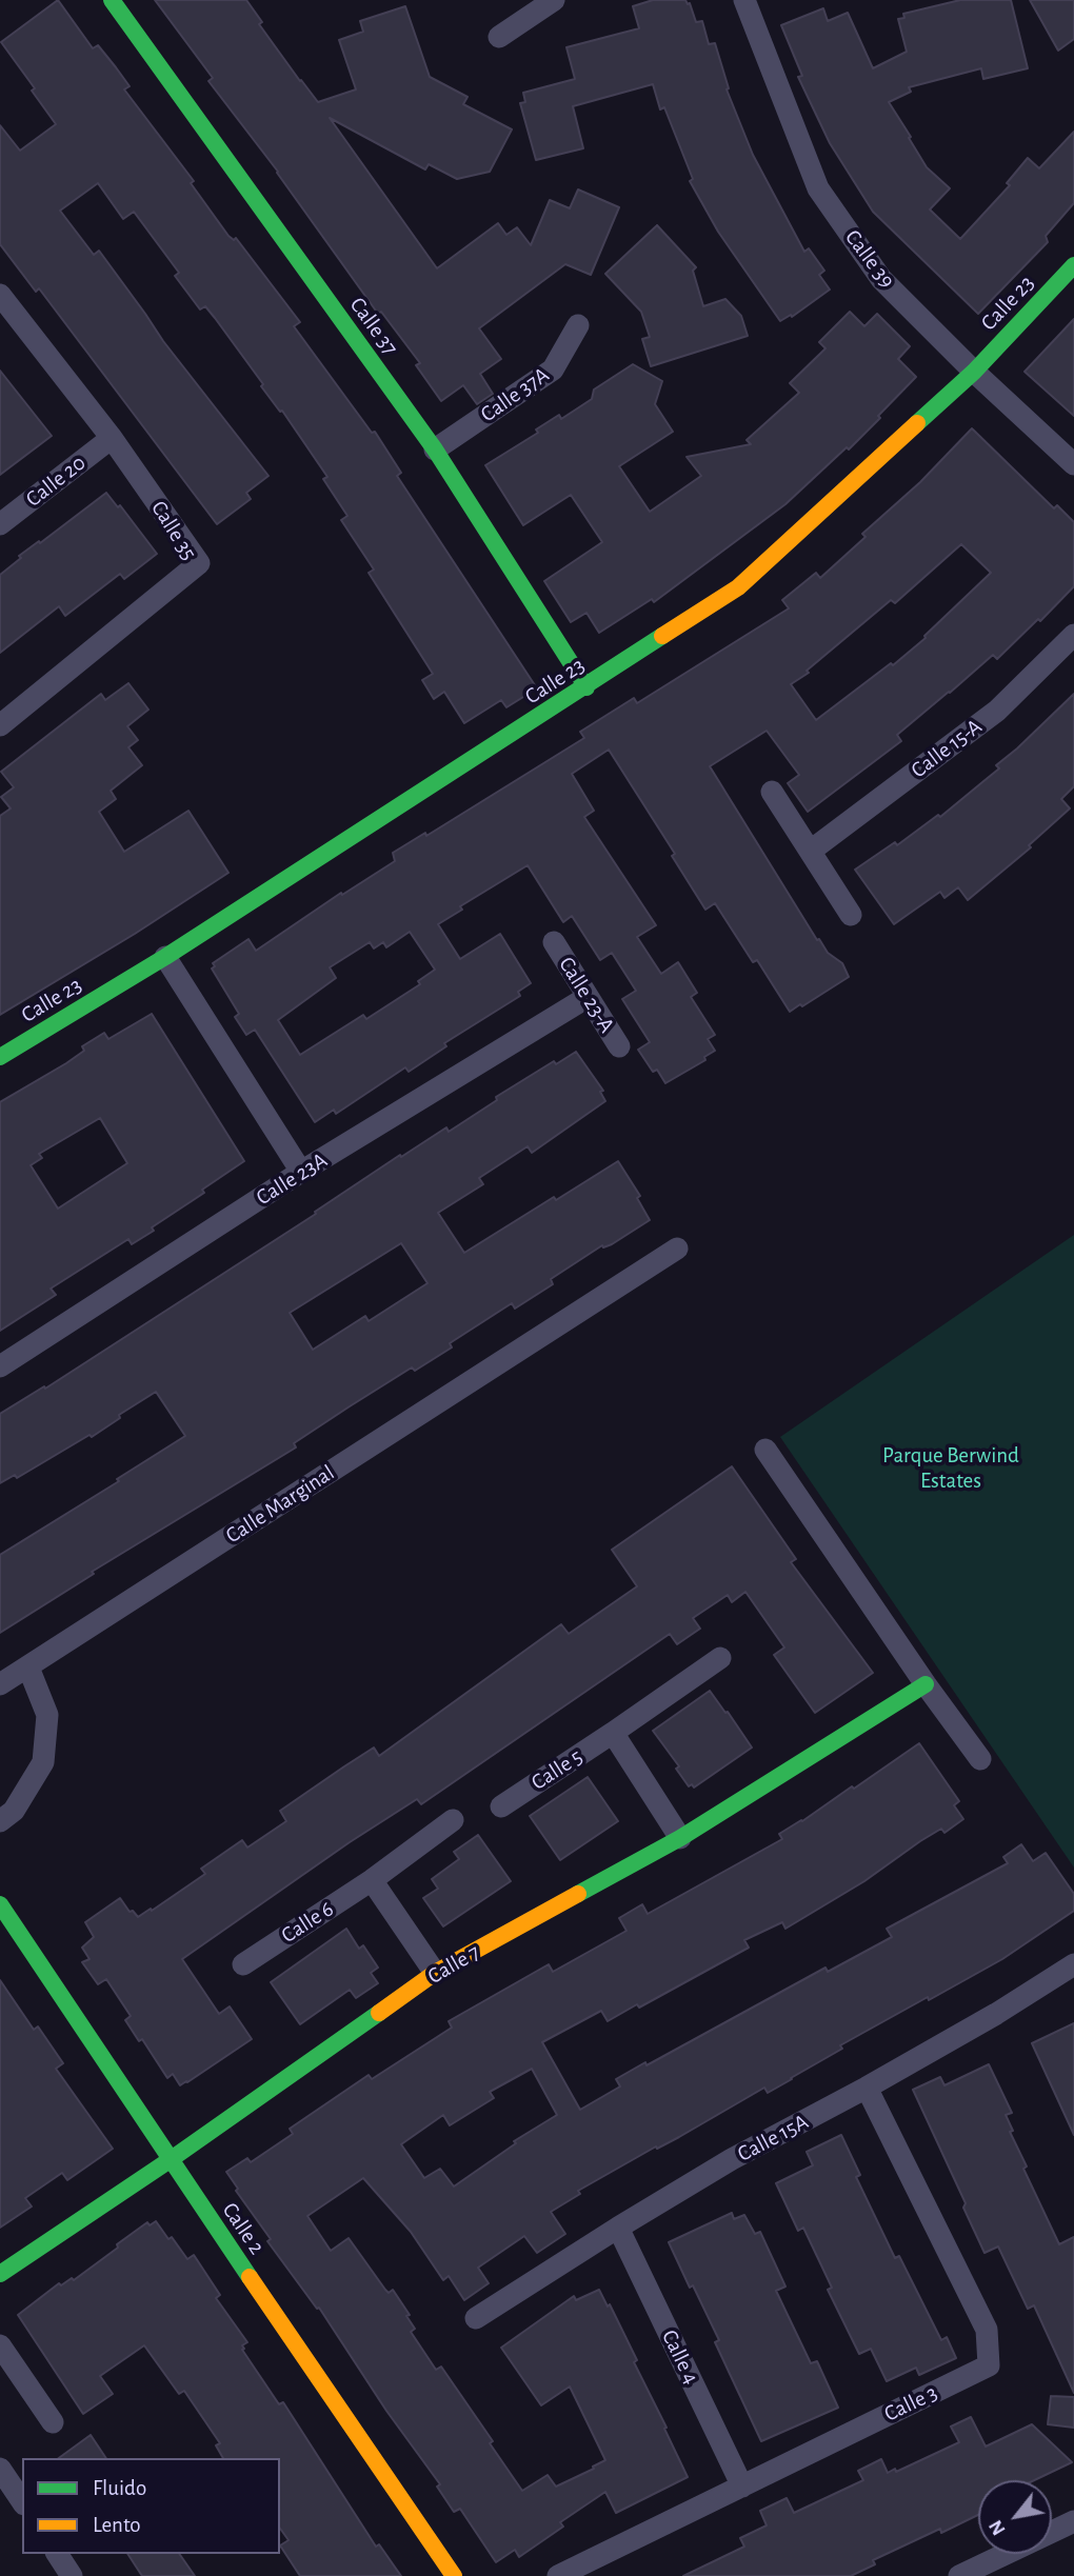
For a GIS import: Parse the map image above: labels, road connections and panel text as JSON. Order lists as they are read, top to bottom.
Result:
{
  "streets": {
    "street": [
      "Calle 39",
      "Calle 23",
      "Calle 37",
      "Calle 37A",
      "Calle 20",
      "Calle 35",
      "Calle 15-A",
      "Calle 23-A",
      "Calle 23A",
      "Calle Marginal",
      "Calle 5",
      "Calle 6",
      "Calle 7",
      "Calle 15A",
      "Calle 2",
      "Calle 4",
      "Calle 3"
    ]
  },
  "crossings": [
    ["Calle 39", "Calle 23"],
    ["Calle 23", "Calle 37"],
    ["Calle 37", "Calle 37A"],
    ["Calle 20", "Calle 35"],
    ["Calle 23-A", "Calle 23A"],
    ["Calle 7", "Calle 2"],
    ["Calle 15A", "Calle 4"],
    ["Calle 15A", "Calle 3"],
    ["Calle 4", "Calle 3"]
  ],
  "parks": ["Parque Berwind Estates"],
  "legend": ["Fluido", "Lento"],
  "north": "bottom left"
}
